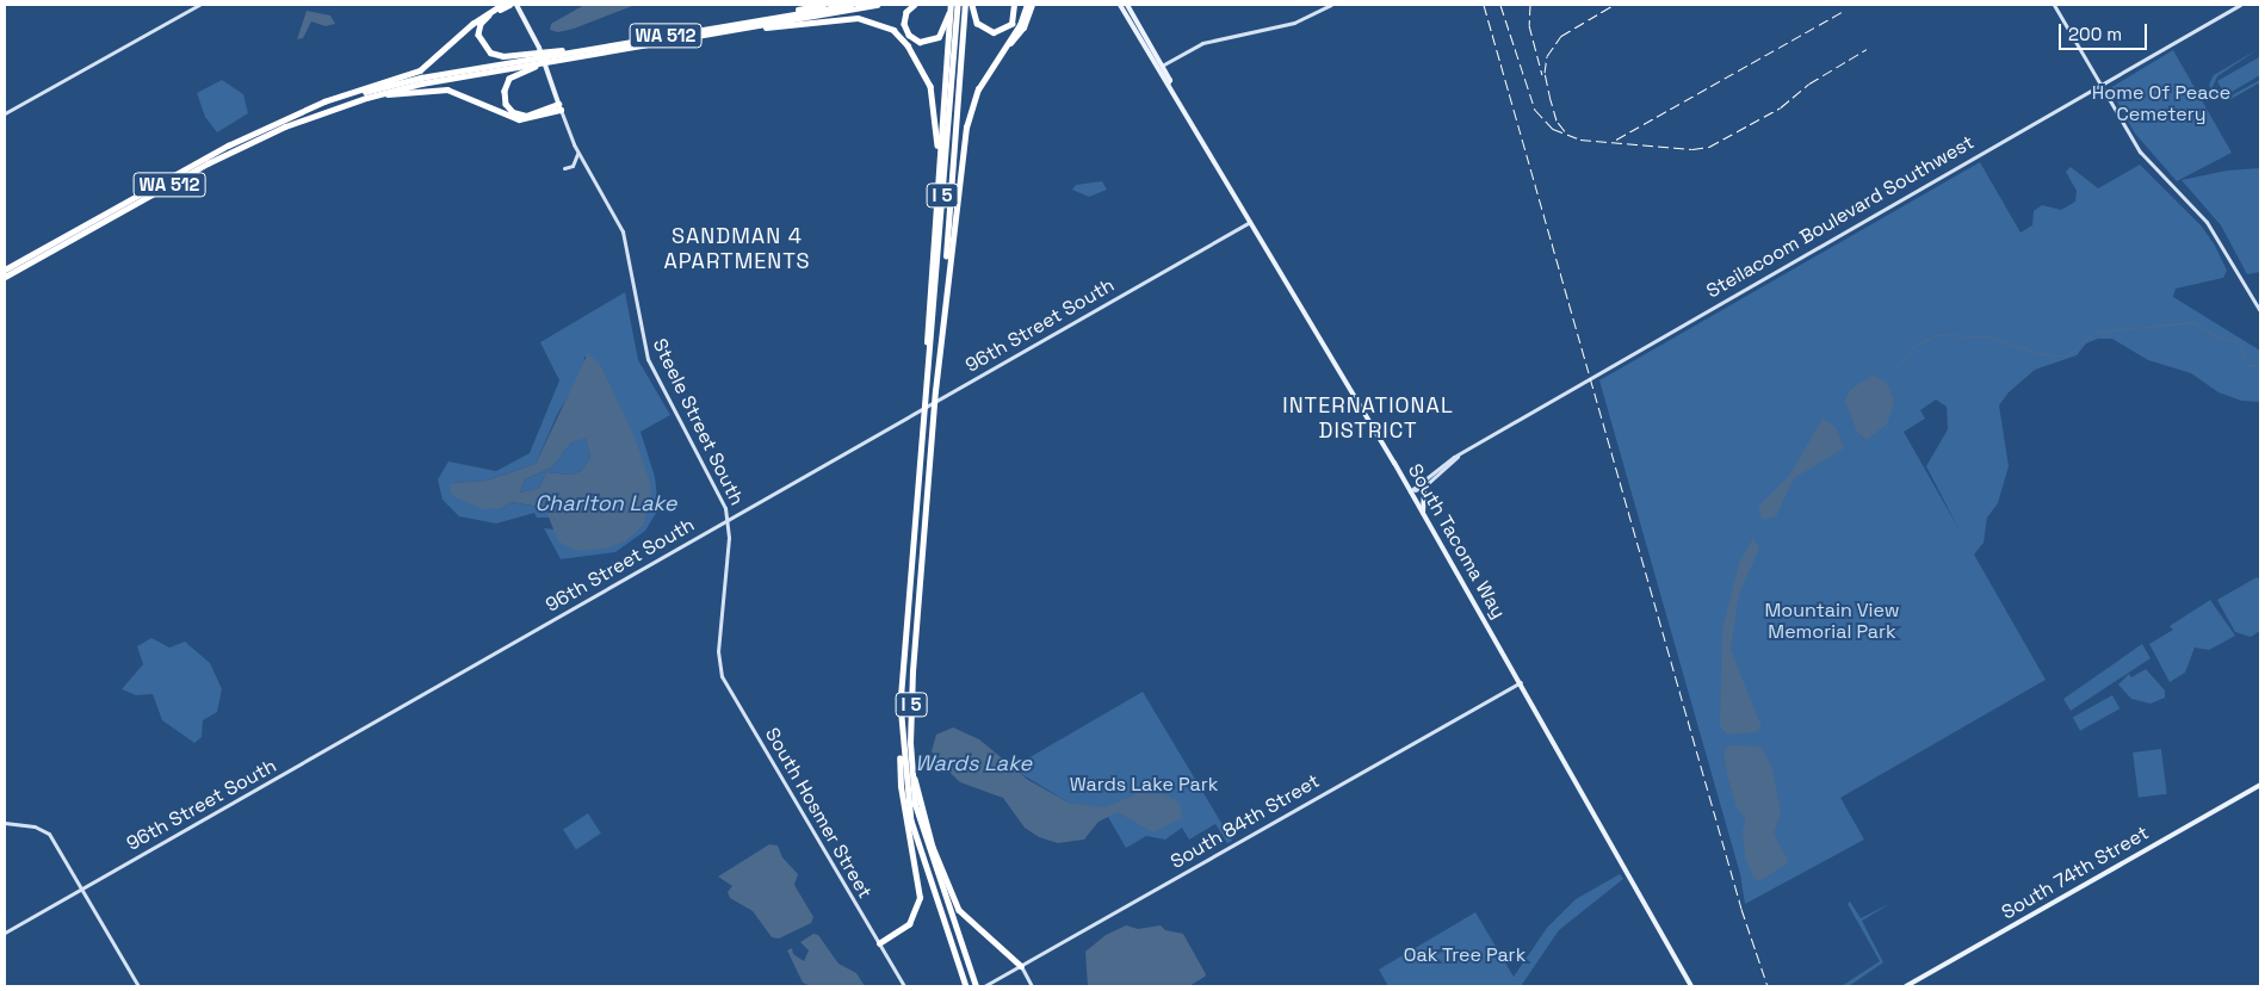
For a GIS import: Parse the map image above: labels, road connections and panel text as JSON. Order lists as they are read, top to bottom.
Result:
{
  "streets": {
    "highway": ["WA 512", "I 5"],
    "main road": [
      "Steilacoom Boulevard Southwest",
      "96th Street South",
      "Steele Street South",
      "South Tacoma Way",
      "South Hosmer Street",
      "South 84th Street",
      "South 74th Street"
    ]
  },
  "crossings": [
    ["Steilacoom Boulevard Southwest", "South Tacoma Way"],
    ["96th Street South", "Steele Street South"],
    ["96th Street South", "South Tacoma Way"],
    ["96th Street South", "South Hosmer Street"],
    ["Steele Street South", "South Hosmer Street"],
    ["South Tacoma Way", "South 84th Street"]
  ],
  "districts": ["SANDMAN 4 APARTMENTS", "INTERNATIONAL DISTRICT"],
  "water": ["Charlton Lake", "Wards Lake"],
  "parks": [
    "Home Of Peace Cemetery",
    "Mountain View Memorial Park",
    "Wards Lake Park",
    "Oak Tree Park"
  ],
  "scale_bar": "200 m"
}
